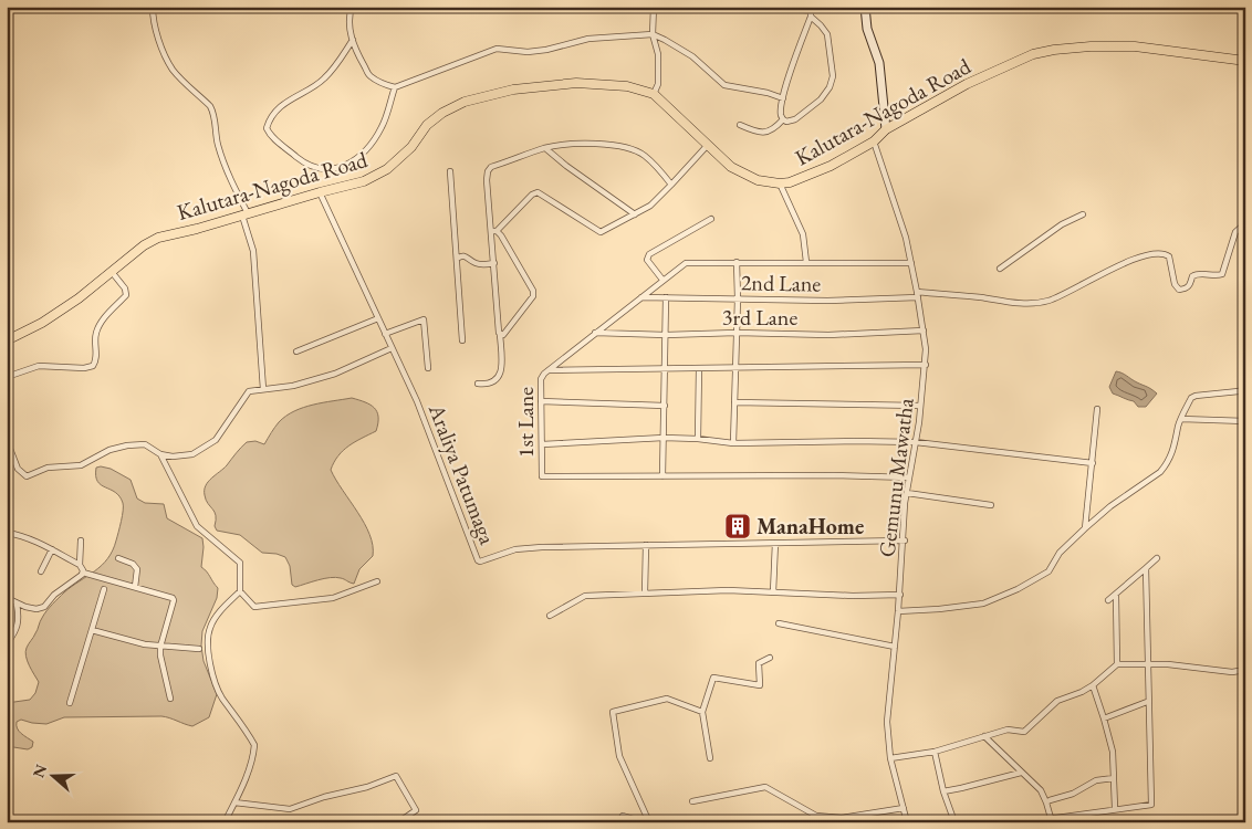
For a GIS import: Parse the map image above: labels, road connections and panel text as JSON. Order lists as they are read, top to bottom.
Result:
{
  "streets": {
    "main road": ["Kalutara-Nagoda Road"],
    "street": [
      "2nd Lane",
      "3rd Lane",
      "1st Lane",
      "Araliya Patumaga",
      "Gemunu Mawatha"
    ]
  },
  "crossings": [
    ["Kalutara-Nagoda Road", "Araliya Patumaga"],
    ["Kalutara-Nagoda Road", "Gemunu Mawatha"],
    ["2nd Lane", "1st Lane"],
    ["2nd Lane", "Gemunu Mawatha"],
    ["3rd Lane", "1st Lane"],
    ["3rd Lane", "Gemunu Mawatha"],
    ["1st Lane", "Gemunu Mawatha"],
    ["Araliya Patumaga", "Gemunu Mawatha"]
  ],
  "places": {
    "building": ["ManaHome"]
  },
  "north": "left"
}
